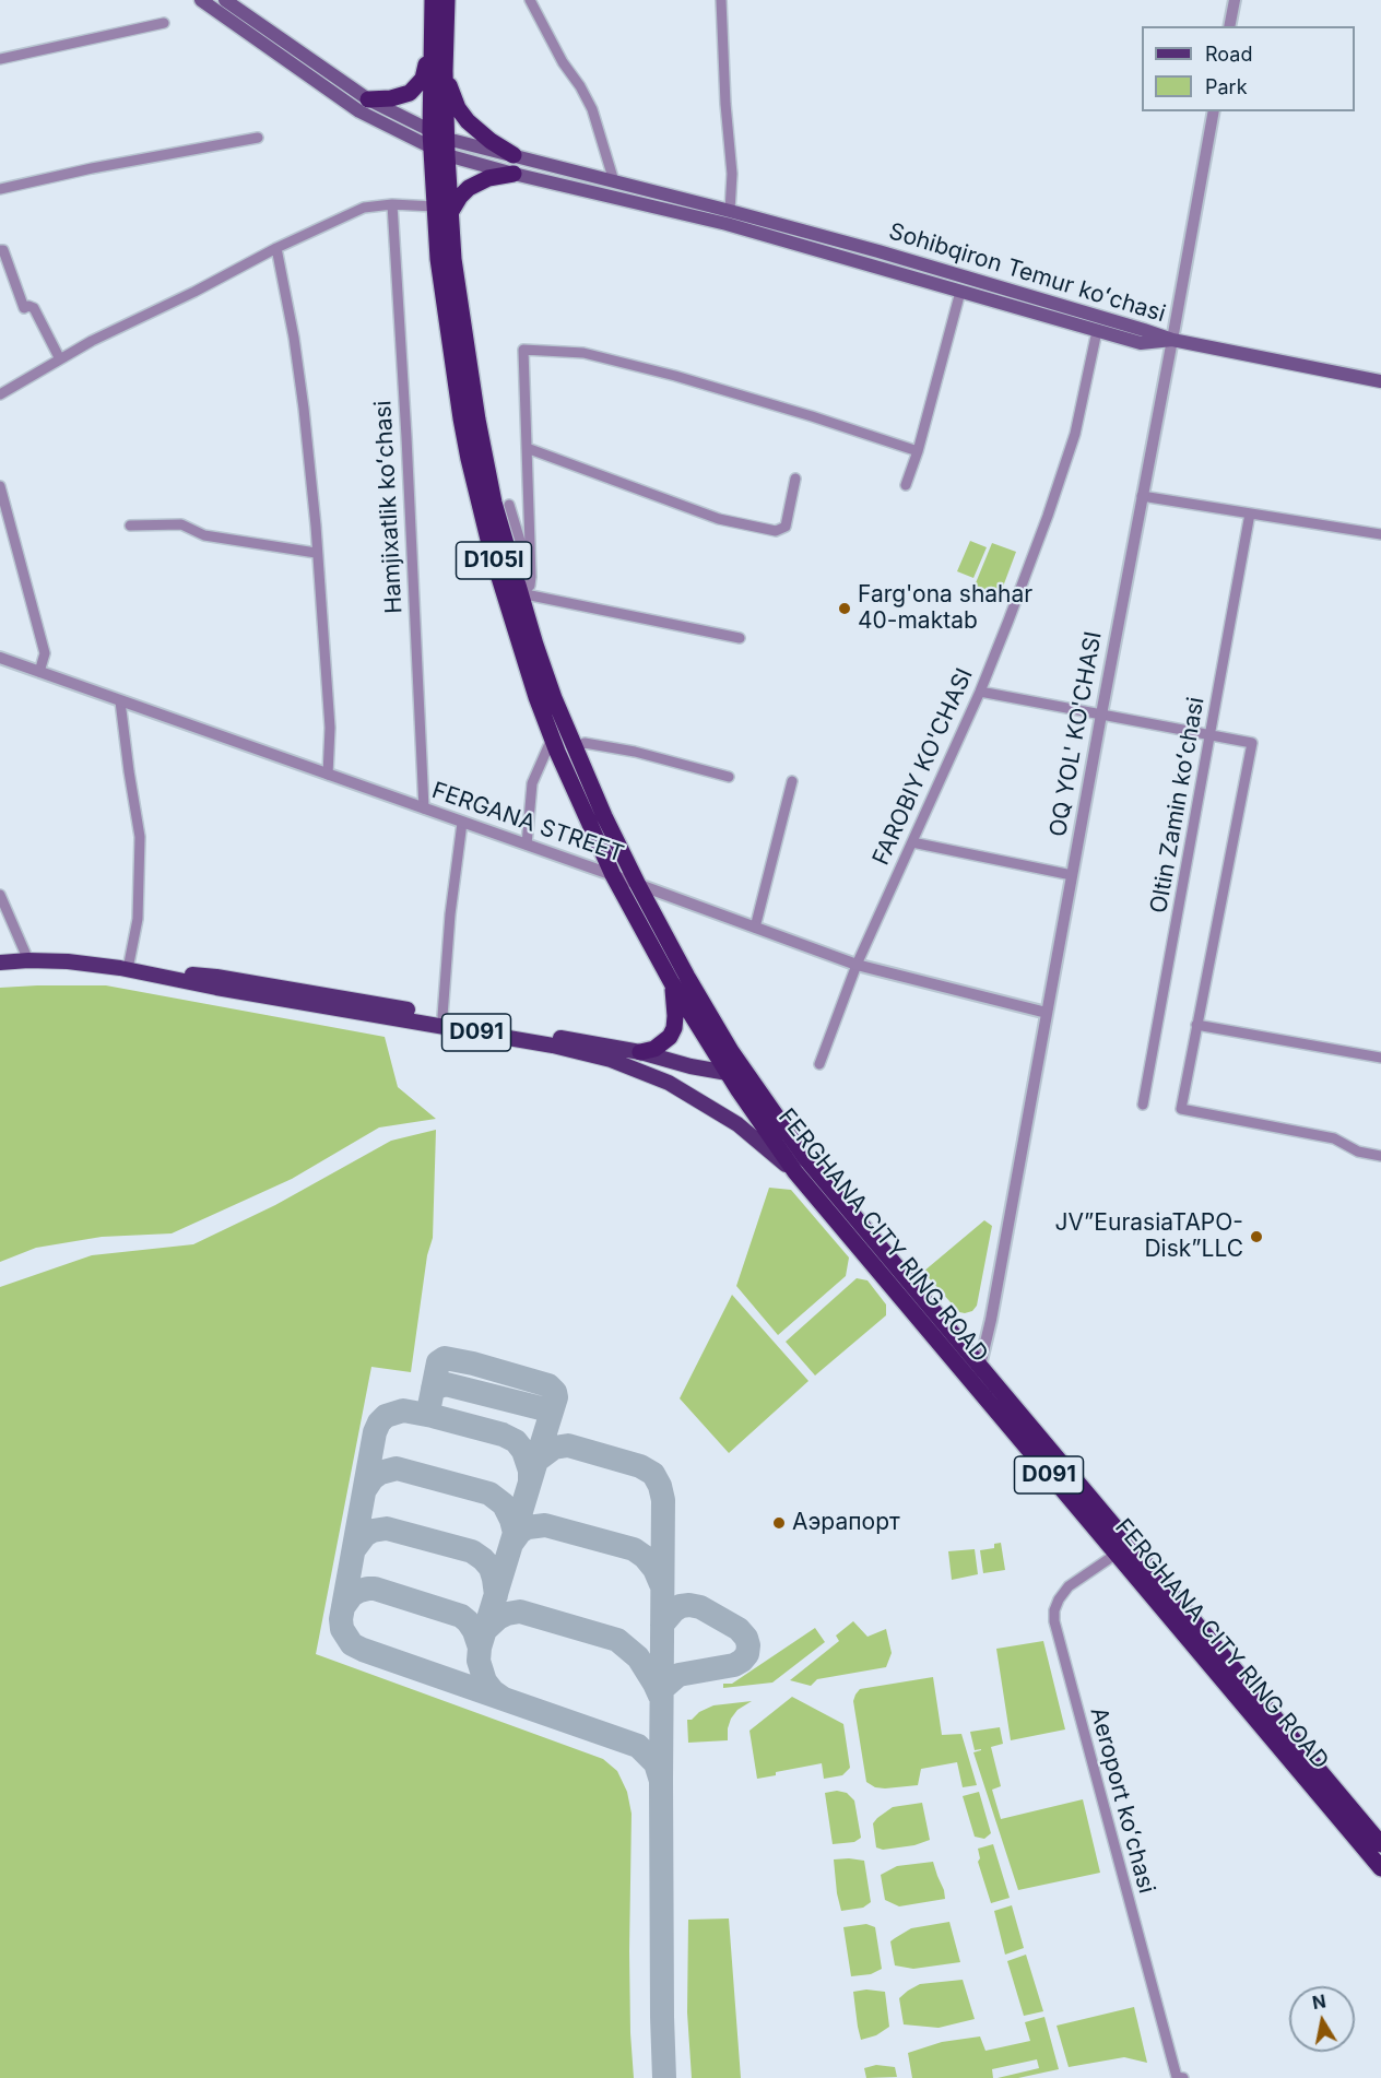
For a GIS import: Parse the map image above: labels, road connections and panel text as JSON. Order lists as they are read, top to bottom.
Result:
{
  "streets": {
    "highway": ["D105l", "D091", "FERGHANA CITY RING ROAD"],
    "main road": ["Sohibqiron Temur koʻchasi"],
    "street": [
      "Hamjixatlik koʻchasi",
      "OQ YOL' KO'CHASI",
      "FAROBIY KO'CHASI",
      "Oltin Zamin koʻchasi",
      "FERGANA STREET",
      "Aeroport koʻchasi"
    ]
  },
  "crossings": [
    ["Sohibqiron Temur koʻchasi", "OQ YOL' KO'CHASI"],
    ["Sohibqiron Temur koʻchasi", "FAROBIY KO'CHASI"],
    ["Sohibqiron Temur koʻchasi", "FERGHANA CITY RING ROAD"],
    ["Hamjixatlik koʻchasi", "FERGANA STREET"],
    ["OQ YOL' KO'CHASI", "FERGANA STREET"],
    ["OQ YOL' KO'CHASI", "FERGHANA CITY RING ROAD"],
    ["FAROBIY KO'CHASI", "FERGANA STREET"],
    ["FERGANA STREET", "FERGHANA CITY RING ROAD"],
    ["D091", "FERGHANA CITY RING ROAD"],
    ["FERGHANA CITY RING ROAD", "Aeroport koʻchasi"]
  ],
  "places": ["Farg'ona shahar 40-maktab", "JV”EurasiaTAPO- Disk”LLC", "Аэрапорт"],
  "legend": ["Road", "Park"],
  "north": "top"
}
